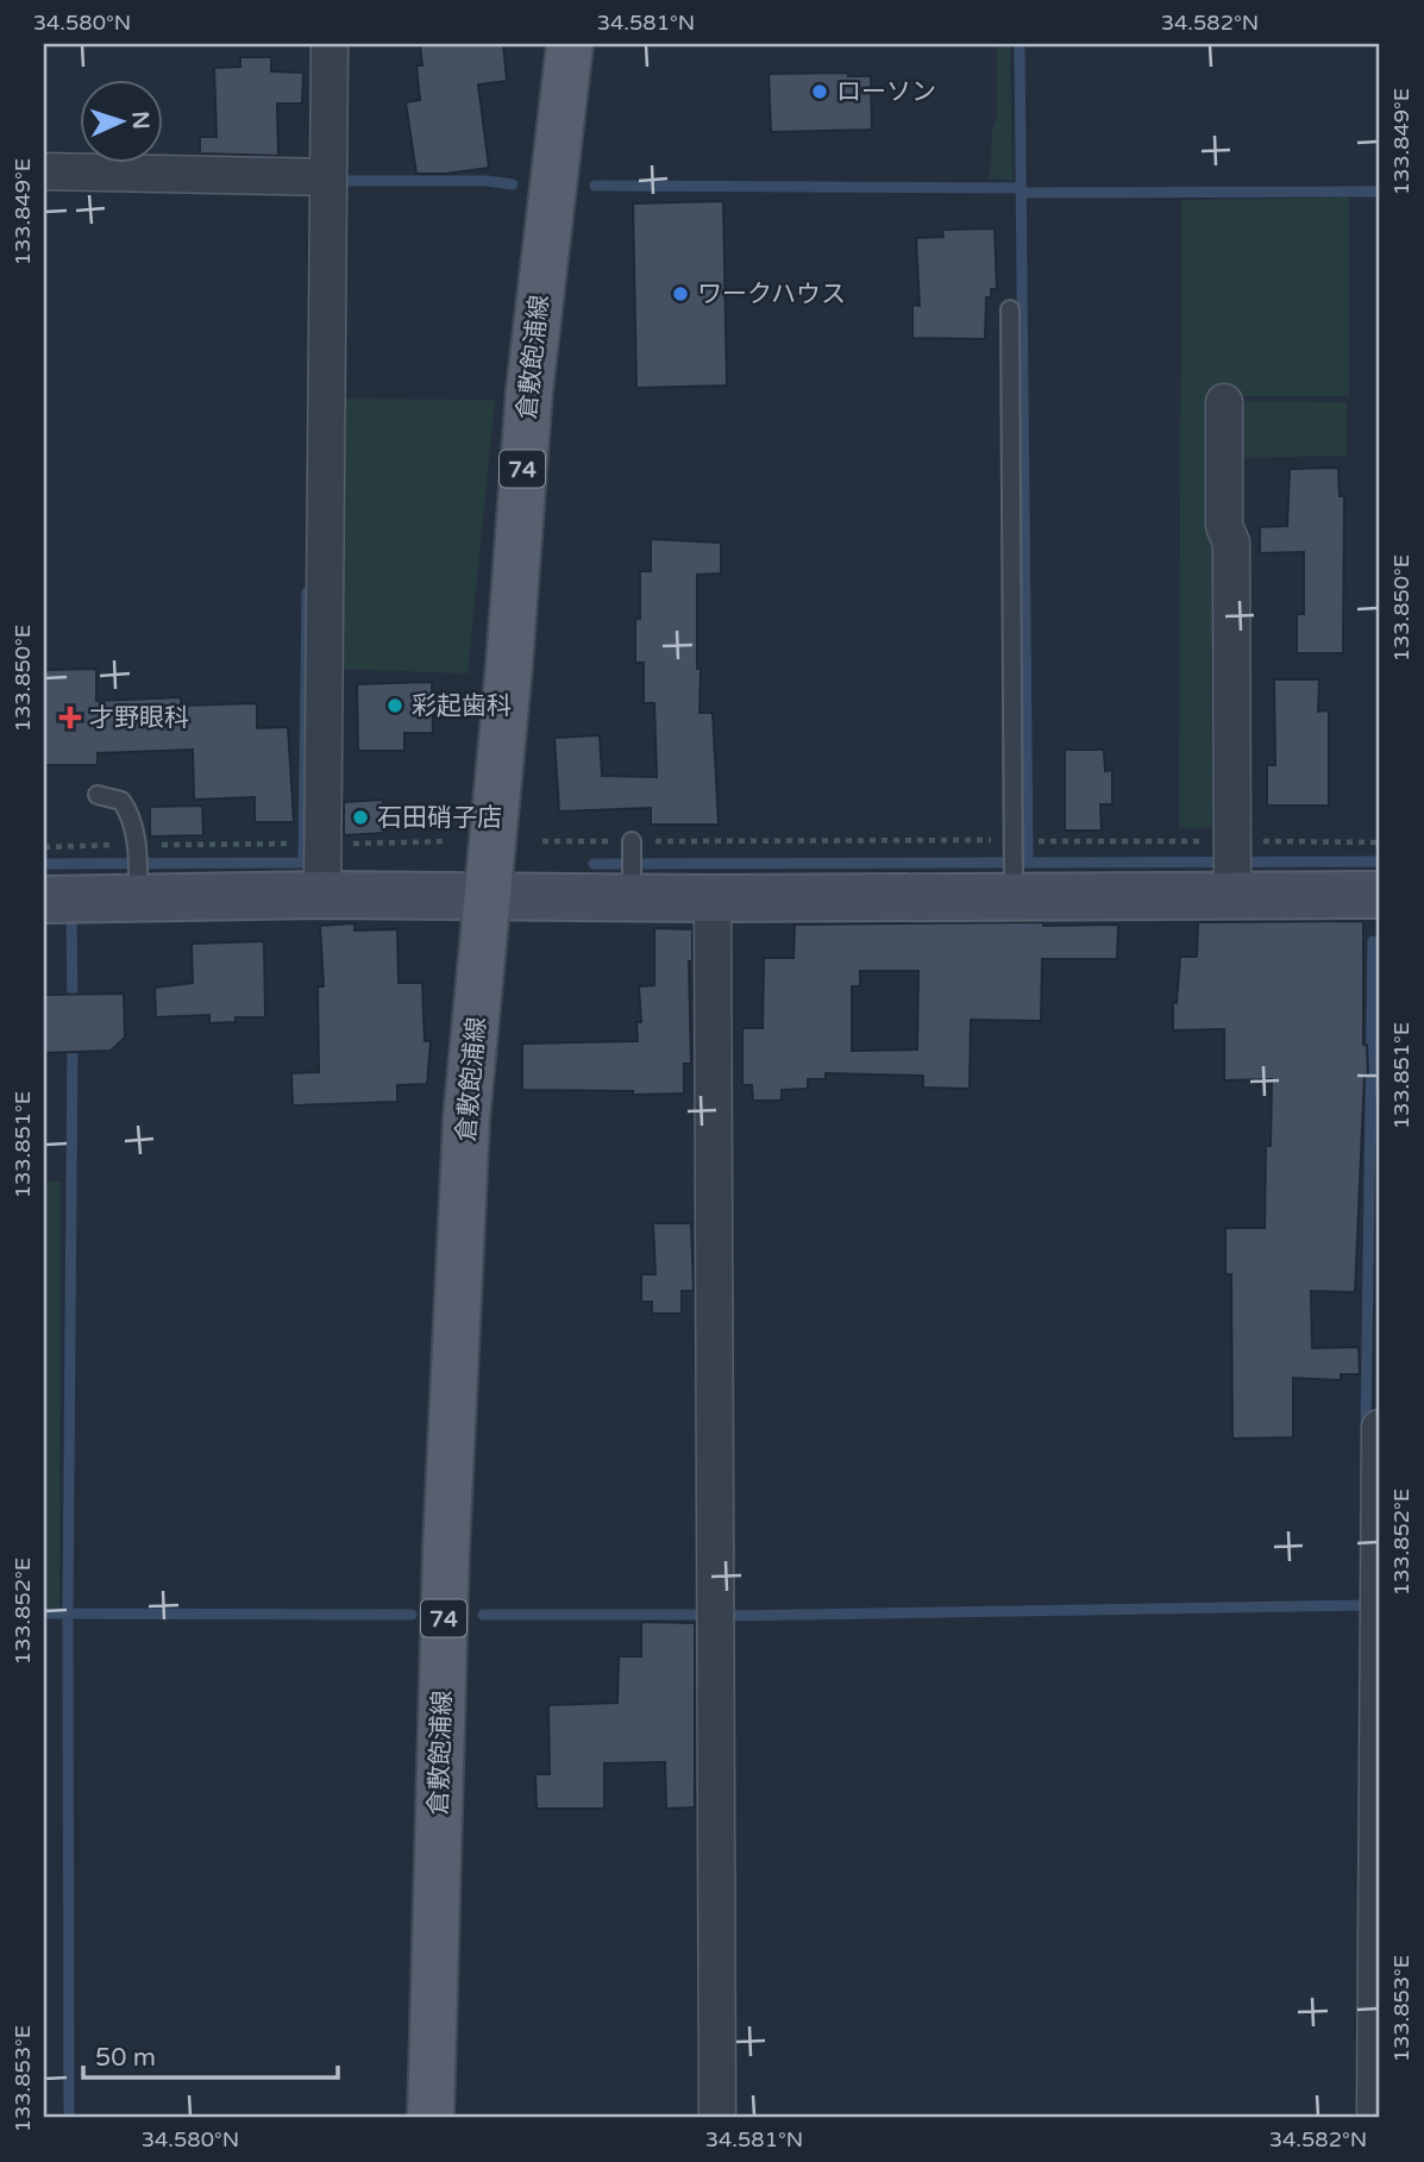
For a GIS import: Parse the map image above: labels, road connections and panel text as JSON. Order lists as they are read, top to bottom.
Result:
{
  "streets": {
    "main road": ["倉敷飽浦線", "74"]
  },
  "places": {
    "other": [
      "ローソン",
      "ワークハウス",
      "彩起歯科",
      "石田硝子店"
    ],
    "health": ["才野眼科"]
  },
  "scale_bar": "50 m",
  "north": "right",
  "coordinates": [
    "34.580°N",
    "34.581°N",
    "34.582°N",
    "133.849°E",
    "133.850°E",
    "133.851°E",
    "133.852°E",
    "133.853°E"
  ]
}
